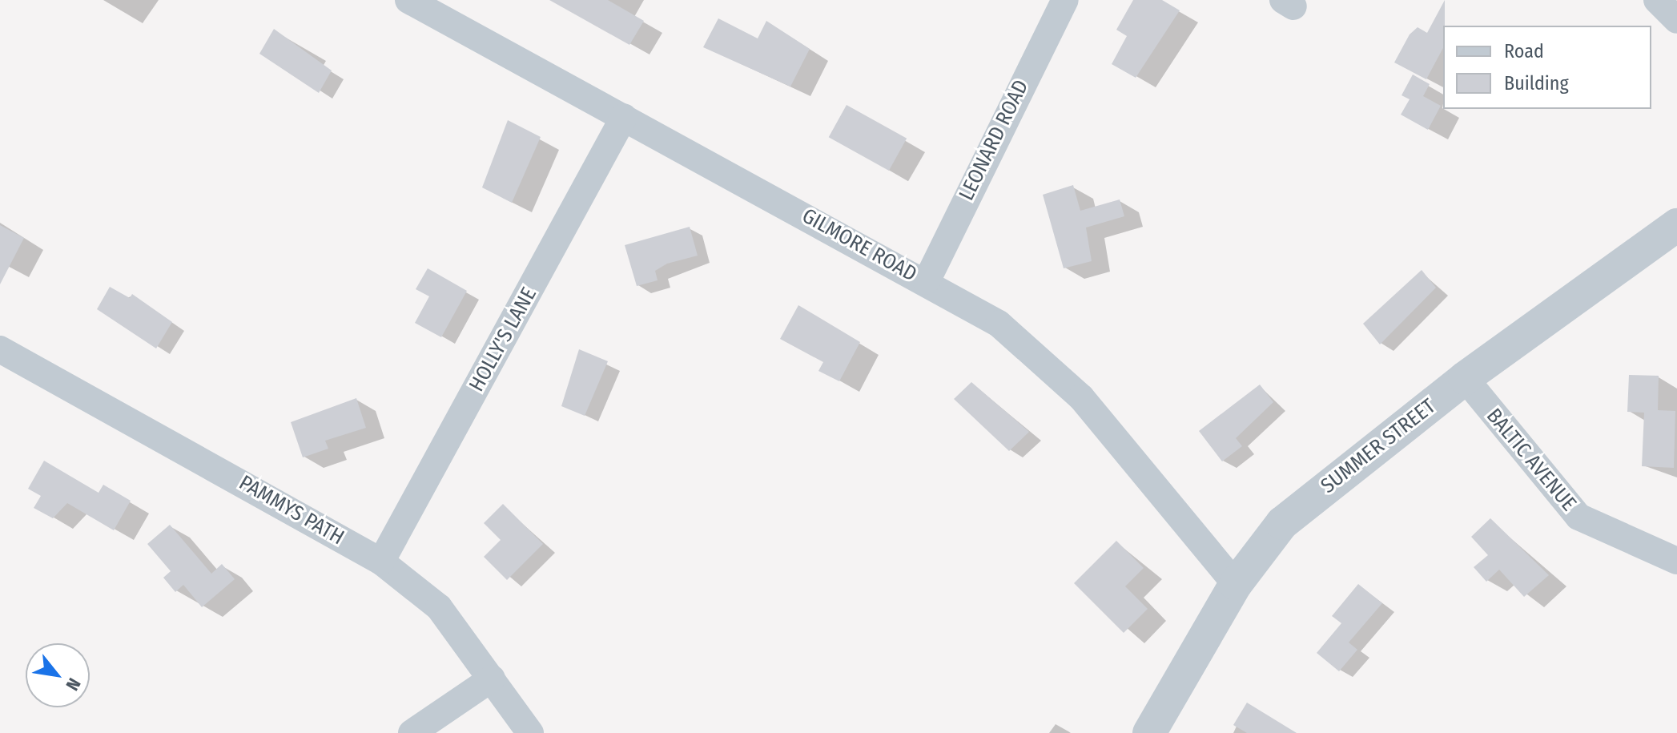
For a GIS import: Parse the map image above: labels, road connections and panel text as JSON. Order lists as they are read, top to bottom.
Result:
{
  "streets": {
    "street": [
      "LEONARD ROAD",
      "GILMORE ROAD",
      "HOLLY'S LANE",
      "SUMMER STREET",
      "BALTIC AVENUE",
      "PAMMYS PATH"
    ]
  },
  "crossings": [
    ["LEONARD ROAD", "GILMORE ROAD"],
    ["GILMORE ROAD", "HOLLY'S LANE"],
    ["GILMORE ROAD", "SUMMER STREET"],
    ["HOLLY'S LANE", "PAMMYS PATH"],
    ["SUMMER STREET", "BALTIC AVENUE"]
  ],
  "legend": ["Road", "Building"],
  "north": "bottom right"
}
